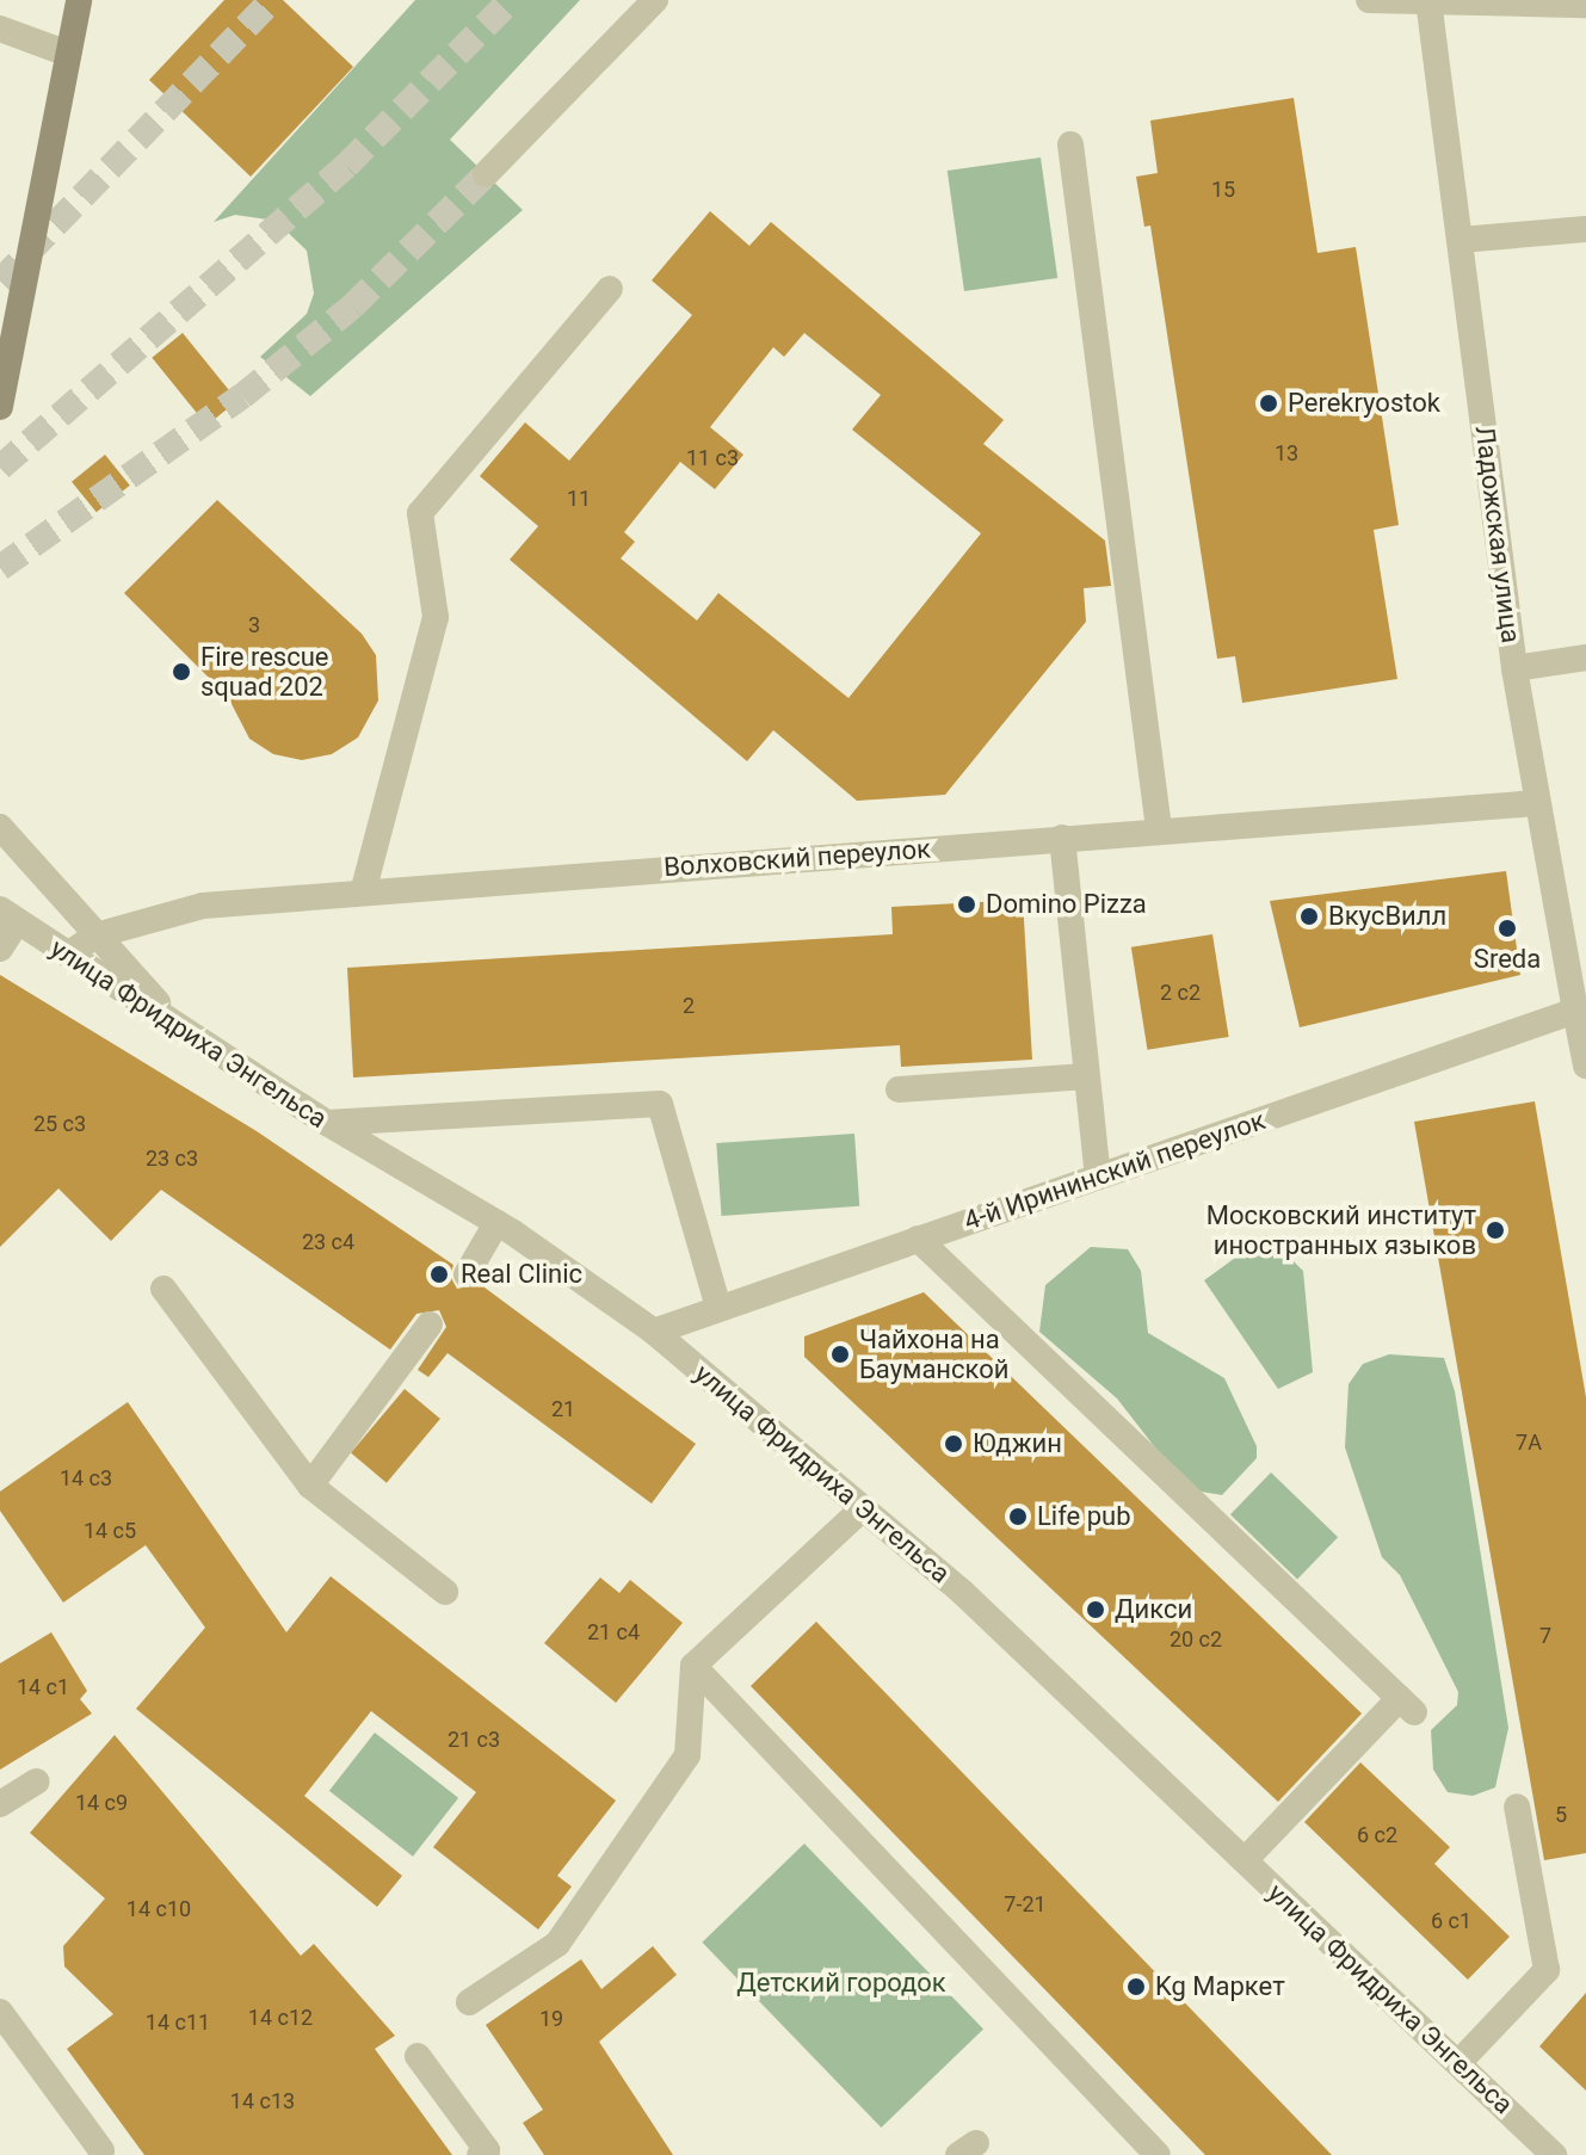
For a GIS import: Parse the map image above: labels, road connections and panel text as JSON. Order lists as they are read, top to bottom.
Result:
{
  "streets": {
    "street": [
      "Ладожская улица",
      "Волховский переулок",
      "улица Фридриха Энгельса",
      "4-й Ирининский переулок"
    ]
  },
  "crossings": [
    ["Ладожская улица", "Волховский переулок"],
    ["Ладожская улица", "4-й Ирининский переулок"],
    ["Волховский переулок", "улица Фридриха Энгельса"],
    ["улица Фридриха Энгельса", "4-й Ирининский переулок"]
  ],
  "parks": ["Детский городок"],
  "places": [
    "Perekryostok",
    "Fire rescue squad 202",
    "Domino Pizza",
    "ВкусВилл",
    "Sreda",
    "Московский институт иностранных языков",
    "Real Clinic",
    "Чайхона на Бауманской",
    "Юджин",
    "Life pub",
    "Дикси",
    "Kg Маркет"
  ],
  "house_numbers": [
    "15",
    "13",
    "11 с3",
    "11",
    "3",
    "2 с2",
    "2",
    "25 с3",
    "23 с3",
    "23 с4",
    "21",
    "7А",
    "14 с3",
    "14 с5",
    "21 с4",
    "7",
    "20 с2",
    "14 с1",
    "21 с3",
    "14 с9",
    "5",
    "6 с2",
    "7-21",
    "14 с10",
    "6 с1",
    "14 с12",
    "19",
    "14 с11",
    "14 с13"
  ]
}
